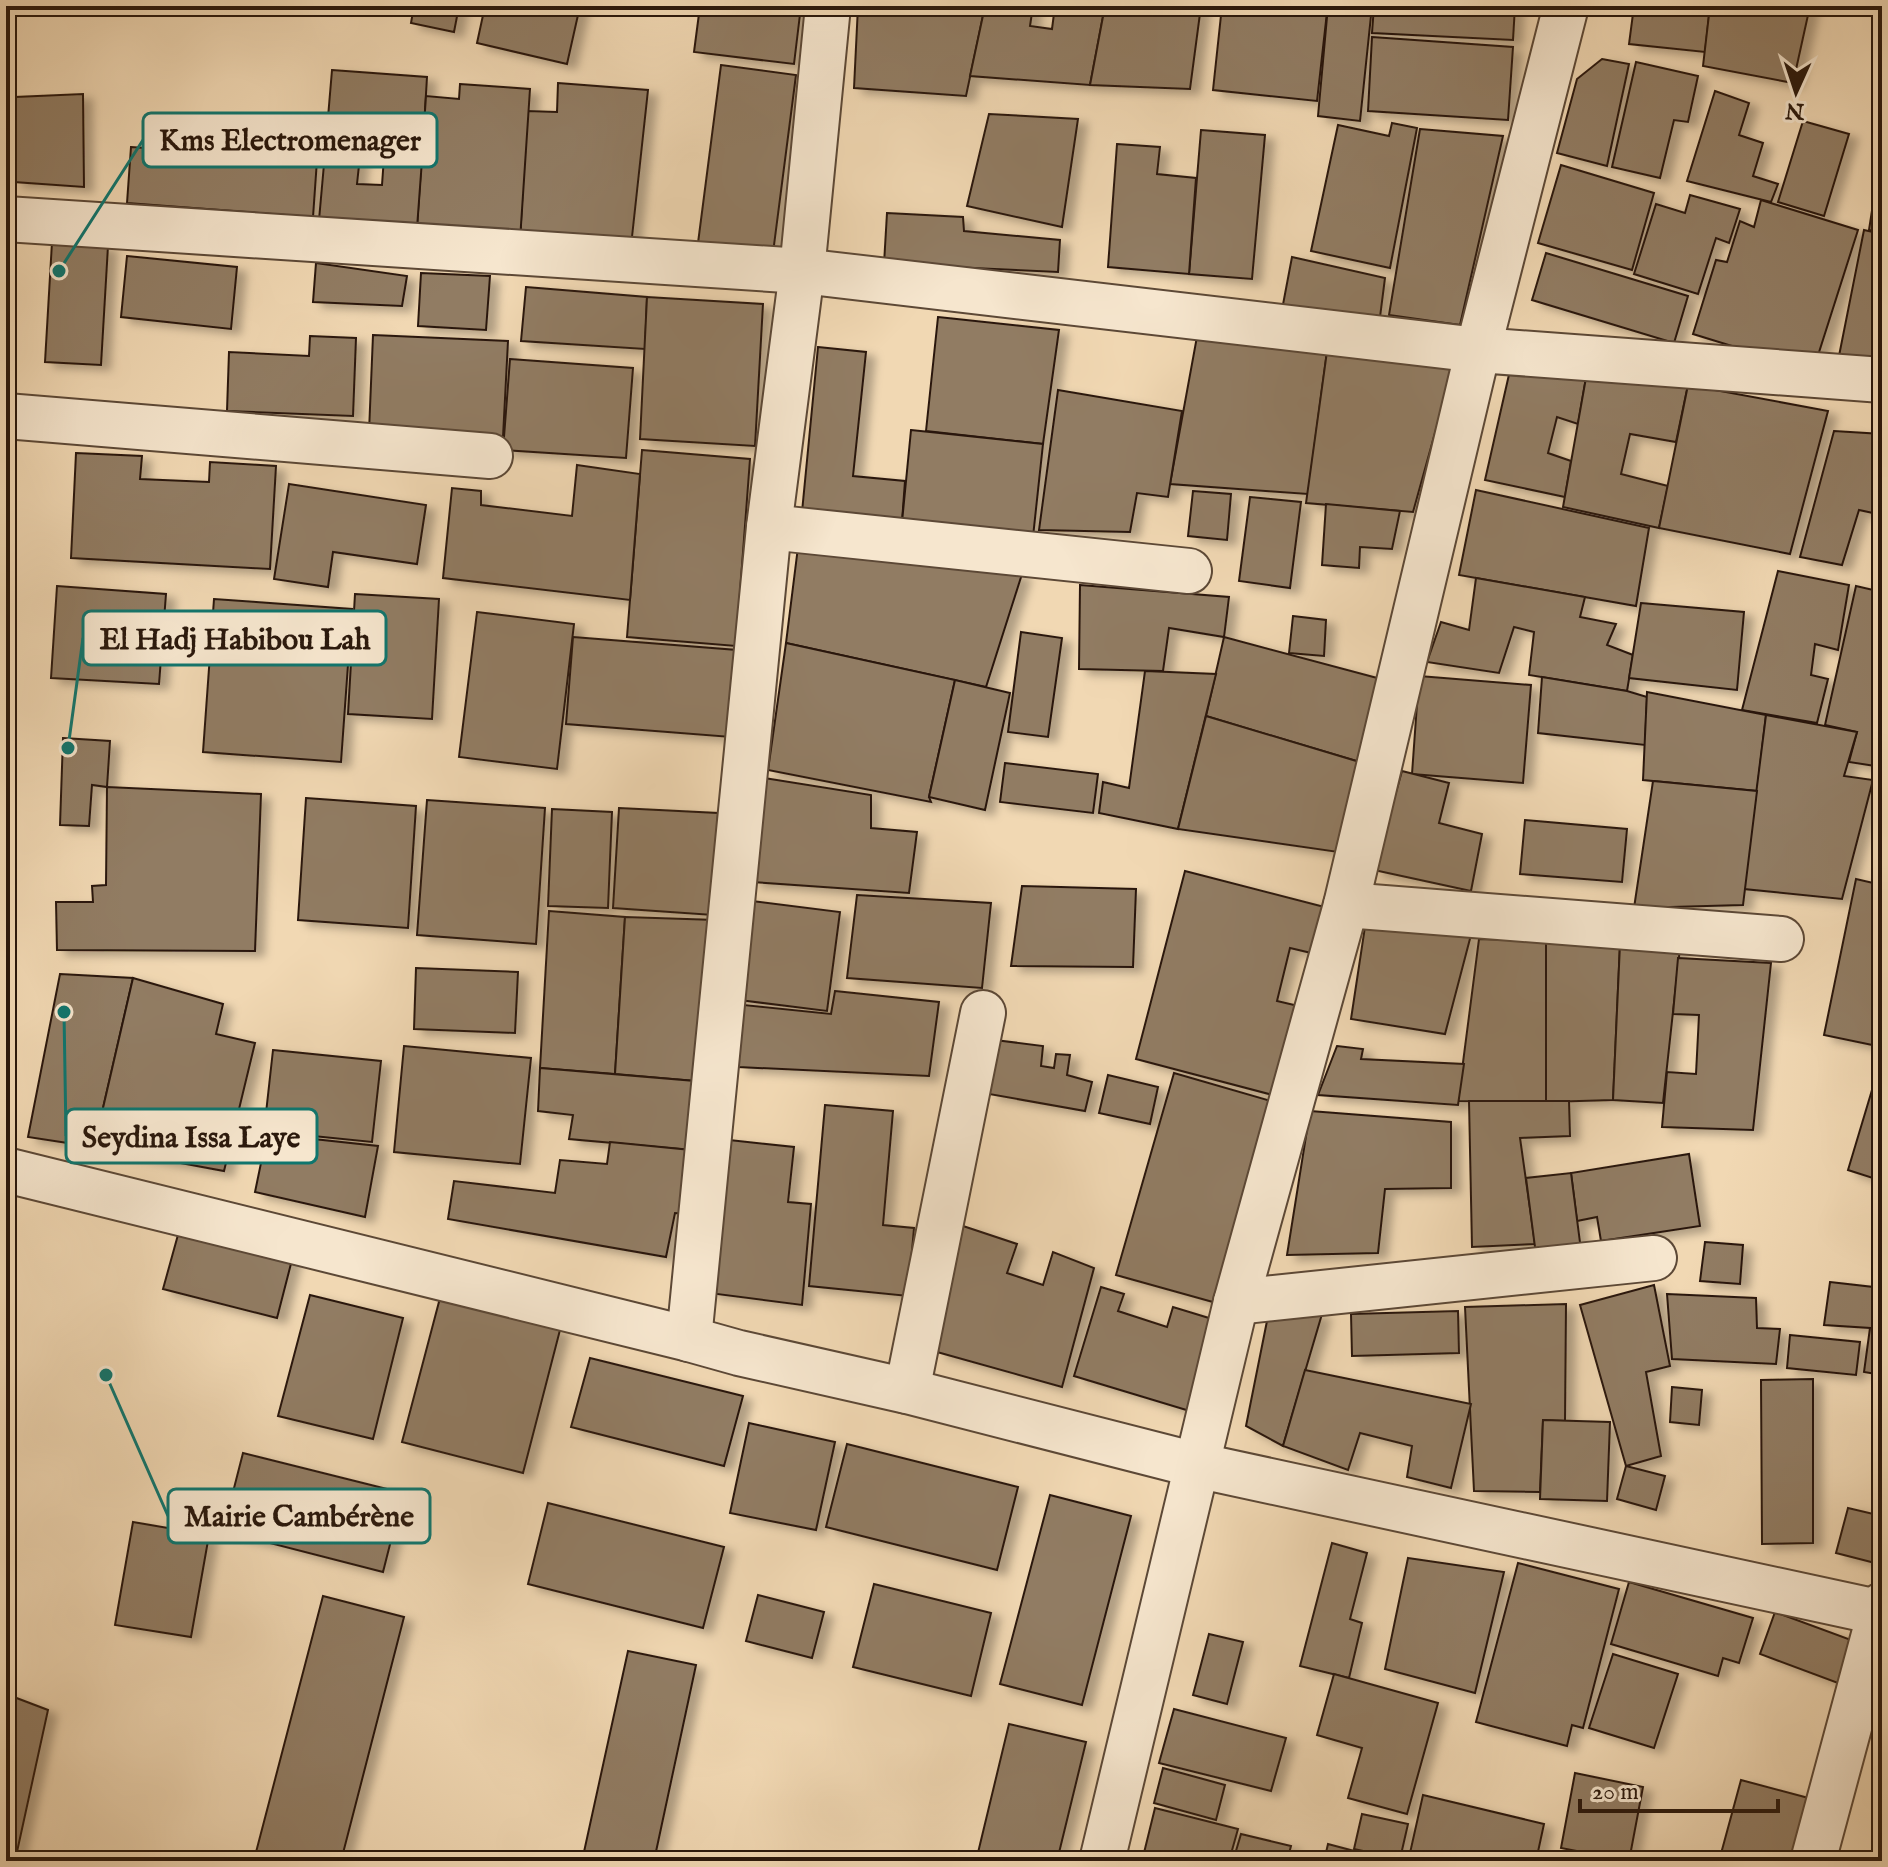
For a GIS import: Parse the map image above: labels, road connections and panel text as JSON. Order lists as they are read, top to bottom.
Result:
{
  "places": [
    "Kms Electromenager",
    "El Hadj Habibou Lah",
    "Seydina Issa Laye",
    "Mairie Cambérène"
  ],
  "scale_bar": "20 m",
  "north": "bottom"
}
